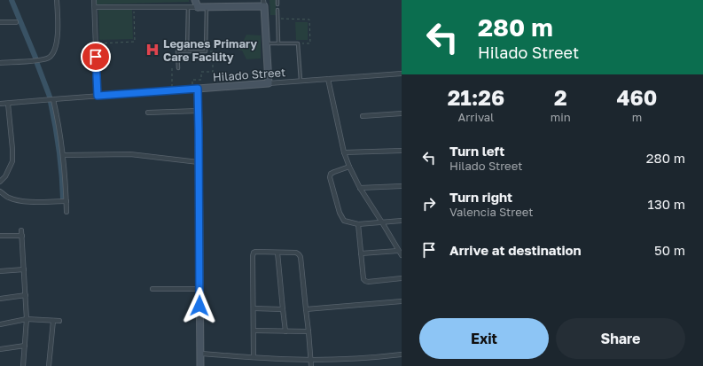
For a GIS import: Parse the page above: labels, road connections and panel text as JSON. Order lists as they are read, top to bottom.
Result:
{
  "streets": {
    "main road": ["Hilado Street"]
  },
  "places": {
    "hospital": ["Leganes Primary Care Facility"]
  },
  "page": {
    "turn": ["280 m", "Hilado Street"],
    "eta": [
      "21:26",
      "Arrival",
      "2",
      "min",
      "460",
      "m"
    ],
    "list": [
      {
        "name": "Turn left",
        "note": "Hilado Street",
        "value": "280 m"
      },
      {
        "name": "Turn right",
        "note": "Valencia Street",
        "value": "130 m"
      },
      {
        "name": "Arrive at destination",
        "value": "50 m"
      }
    ],
    "buttons": ["Exit", "Share"]
  }
}
